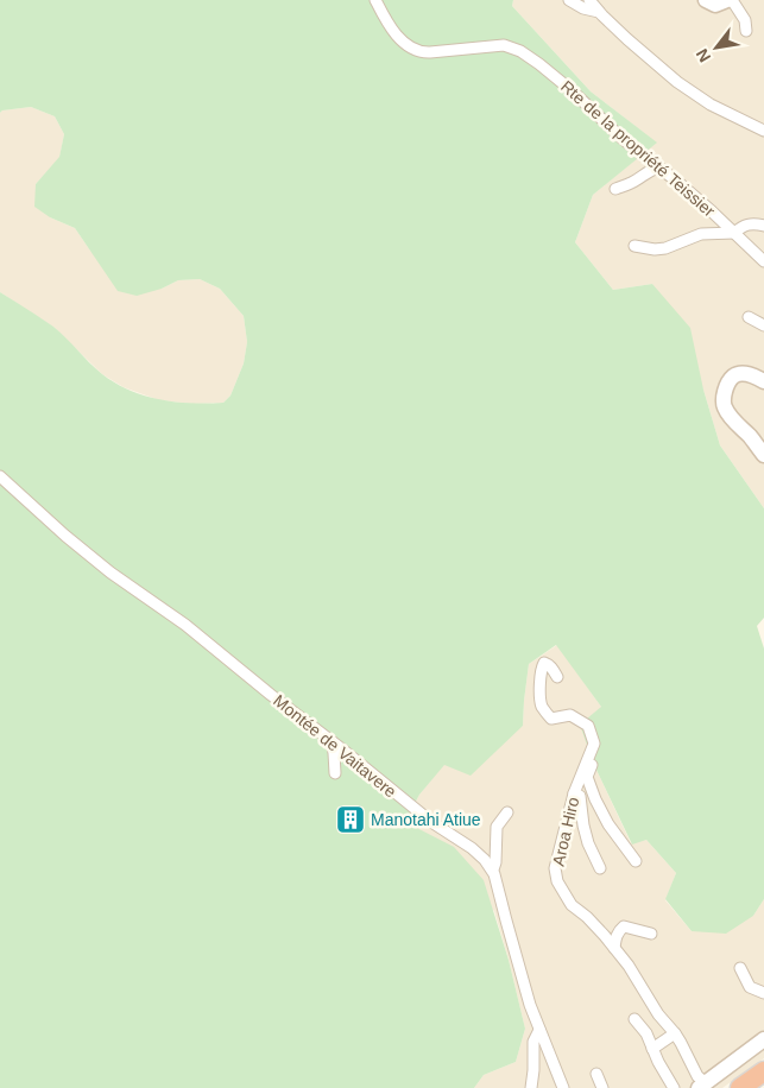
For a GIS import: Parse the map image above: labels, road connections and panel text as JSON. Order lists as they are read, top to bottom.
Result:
{
  "streets": {
    "street": ["Rte de la propriété Teissier", "Montée de Vaitavere", "Aroa Hiro"]
  },
  "places": {
    "building": ["Manotahi Atiue"]
  },
  "north": "bottom left"
}
